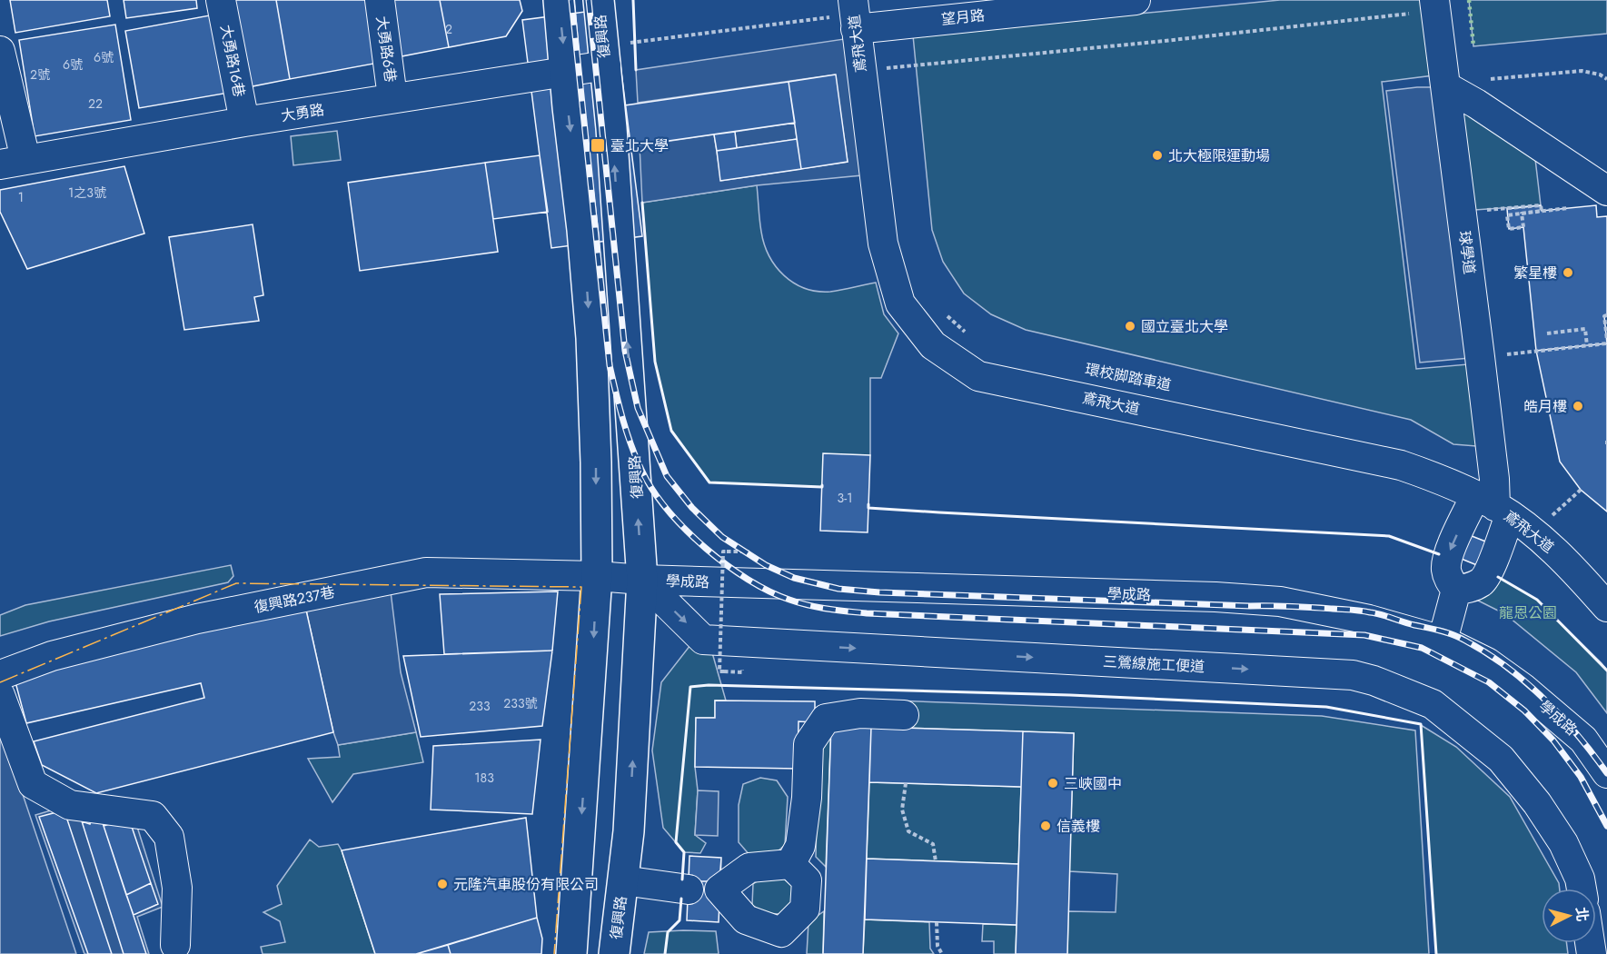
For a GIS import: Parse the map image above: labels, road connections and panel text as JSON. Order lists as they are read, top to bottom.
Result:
{
  "streets": {
    "main road": ["復興路"],
    "street": [
      "望月路",
      "鳶飛大道",
      "大勇路6巷",
      "大勇路16巷",
      "大勇路",
      "球學道",
      "學成路",
      "復興路237巷",
      "三鶯線施工便道"
    ]
  },
  "crossings": [
    ["望月路", "鳶飛大道"],
    ["復興路", "大勇路"],
    ["復興路", "學成路"],
    ["復興路", "三鶯線施工便道"],
    ["鳶飛大道", "球學道"],
    ["大勇路6巷", "大勇路"],
    ["大勇路16巷", "大勇路"],
    ["學成路", "復興路237巷"],
    ["學成路", "三鶯線施工便道"]
  ],
  "one_way": ["三鶯線施工便道"],
  "parks": ["龍恩公園"],
  "places": {
    "transit": ["臺北大學"],
    "other": [
      "北大極限運動場",
      "繁星樓",
      "國立臺北大學",
      "皓月樓",
      "三峽國中",
      "信義樓",
      "元隆汽車股份有限公司"
    ]
  },
  "house_numbers": [
    "2",
    "6號",
    "6號",
    "2號",
    "22",
    "1之3號",
    "1",
    "3-1",
    "233號",
    "233",
    "183"
  ],
  "north": "right"
}
